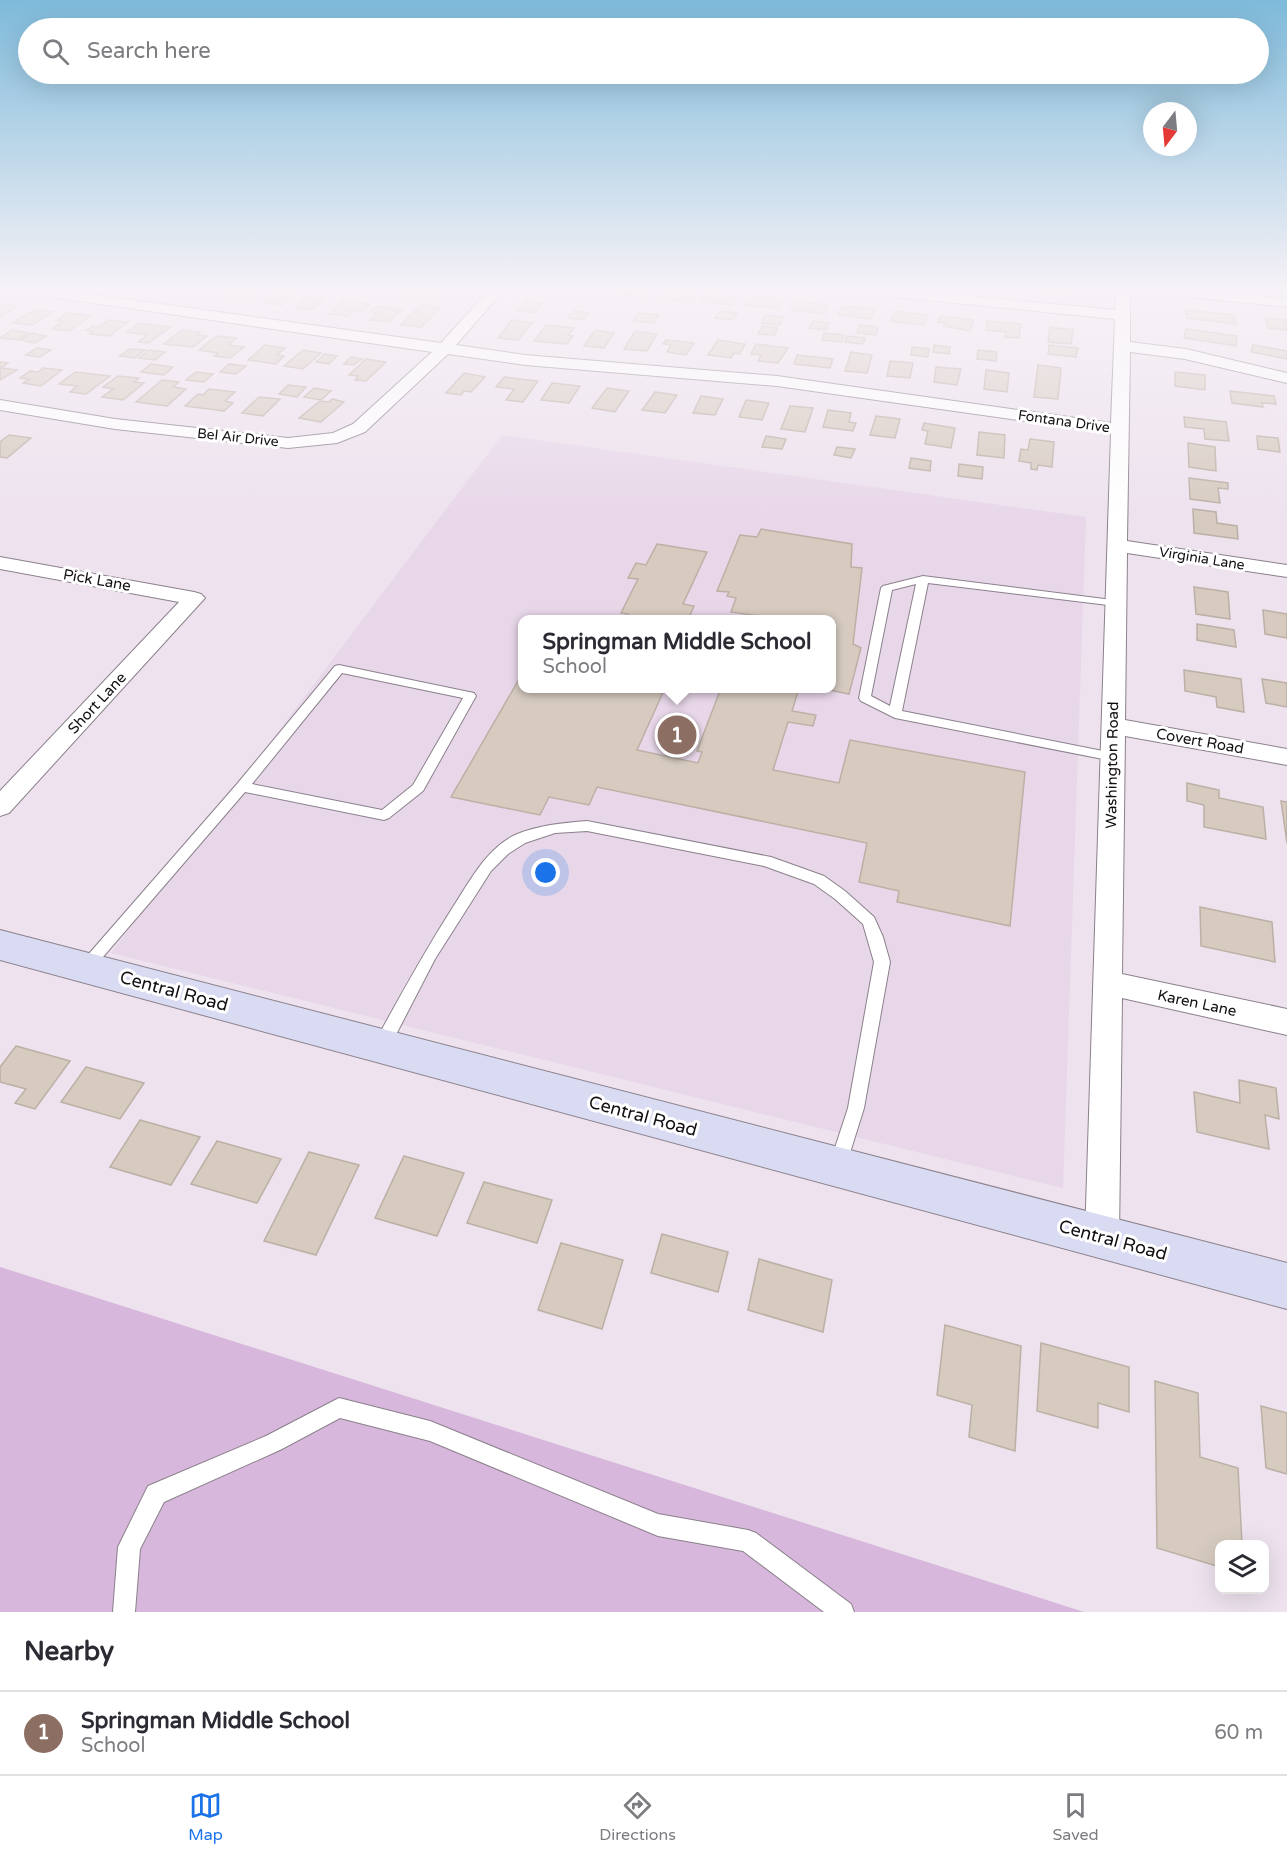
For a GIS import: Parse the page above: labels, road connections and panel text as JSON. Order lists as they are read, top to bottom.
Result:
{
  "streets": {
    "main road": ["Central Road"],
    "street": [
      "Fontana Drive",
      "Bel Air Drive",
      "Virginia Lane",
      "Pick Lane",
      "Short Lane",
      "Covert Road",
      "Washington Road",
      "Karen Lane"
    ]
  },
  "crossings": [
    ["Fontana Drive", "Washington Road"],
    ["Virginia Lane", "Washington Road"],
    ["Pick Lane", "Short Lane"],
    ["Covert Road", "Washington Road"],
    ["Washington Road", "Central Road"],
    ["Washington Road", "Karen Lane"]
  ],
  "north": "bottom",
  "page": {
    "search": "Search here",
    "popup": ["Springman Middle School", "School"],
    "pins": "1",
    "heading": "Nearby",
    "list": [
      {
        "mark": "1",
        "name": "Springman Middle School",
        "note": "School",
        "value": "60 m"
      }
    ],
    "nav": ["Map", "Directions", "Saved"]
  }
}
